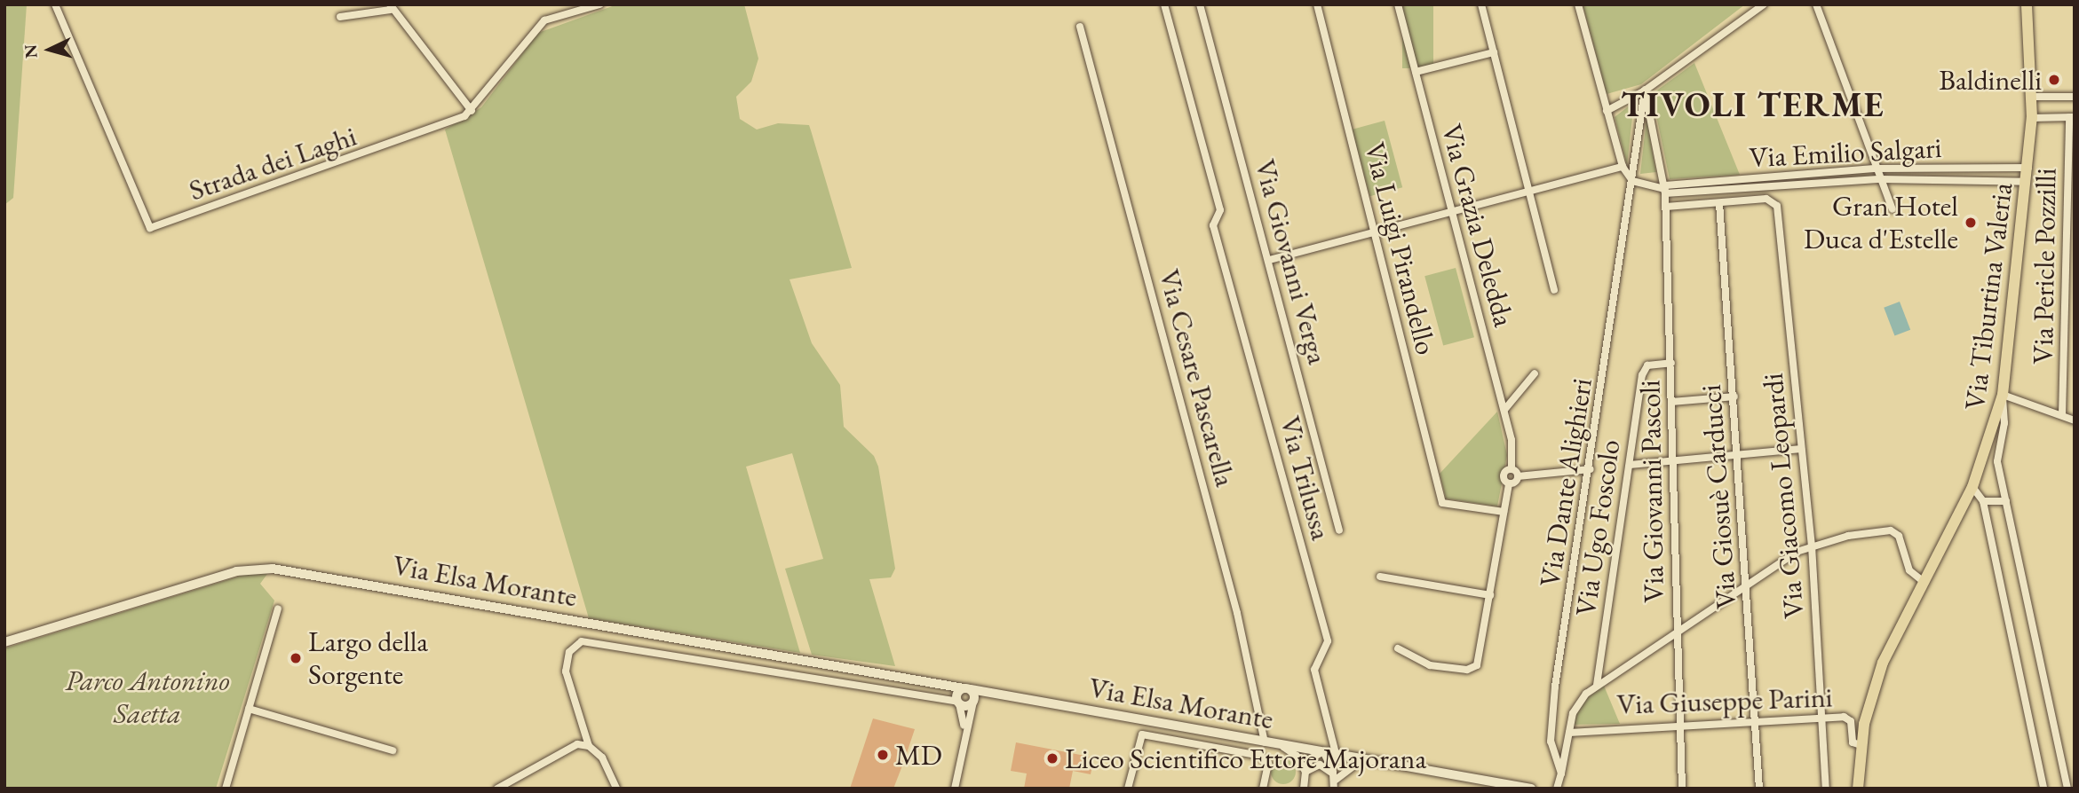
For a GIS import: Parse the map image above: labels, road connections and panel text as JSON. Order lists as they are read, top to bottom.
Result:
{
  "streets": {
    "main road": ["Via Tiburtina Valeria"],
    "street": [
      "Via Emilio Salgari",
      "Strada dei Laghi",
      "Via Grazia Deledda",
      "Via Luigi Pirandello",
      "Via Giovanni Verga",
      "Via Pericle Pozzilli",
      "Via Cesare Pascarella",
      "Via Trilussa",
      "Via Dante Alighieri",
      "Via Giovanni Pascoli",
      "Via Giacomo Leopardi",
      "Via Giosuè Carducci",
      "Via Ugo Foscolo",
      "Via Elsa Morante",
      "Via Giuseppe Parini"
    ]
  },
  "crossings": [
    ["Via Emilio Salgari", "Via Tiburtina Valeria"],
    ["Via Emilio Salgari", "Via Giovanni Pascoli"],
    ["Via Tiburtina Valeria", "Via Giuseppe Parini"],
    ["Via Cesare Pascarella", "Via Elsa Morante"],
    ["Via Trilussa", "Via Elsa Morante"],
    ["Via Dante Alighieri", "Via Giovanni Pascoli"],
    ["Via Giovanni Pascoli", "Via Ugo Foscolo"],
    ["Via Giovanni Pascoli", "Via Giuseppe Parini"],
    ["Via Giacomo Leopardi", "Via Giosuè Carducci"],
    ["Via Giacomo Leopardi", "Via Giuseppe Parini"],
    ["Via Giosuè Carducci", "Via Giuseppe Parini"]
  ],
  "districts": ["TIVOLI TERME"],
  "parks": ["Parco Antonino Saetta"],
  "places": [
    "Baldinelli",
    "Gran Hotel Duca d'Estelle",
    "Largo della Sorgente",
    "MD",
    "Liceo Scientifico Ettore Majorana"
  ],
  "north": "left"
}
